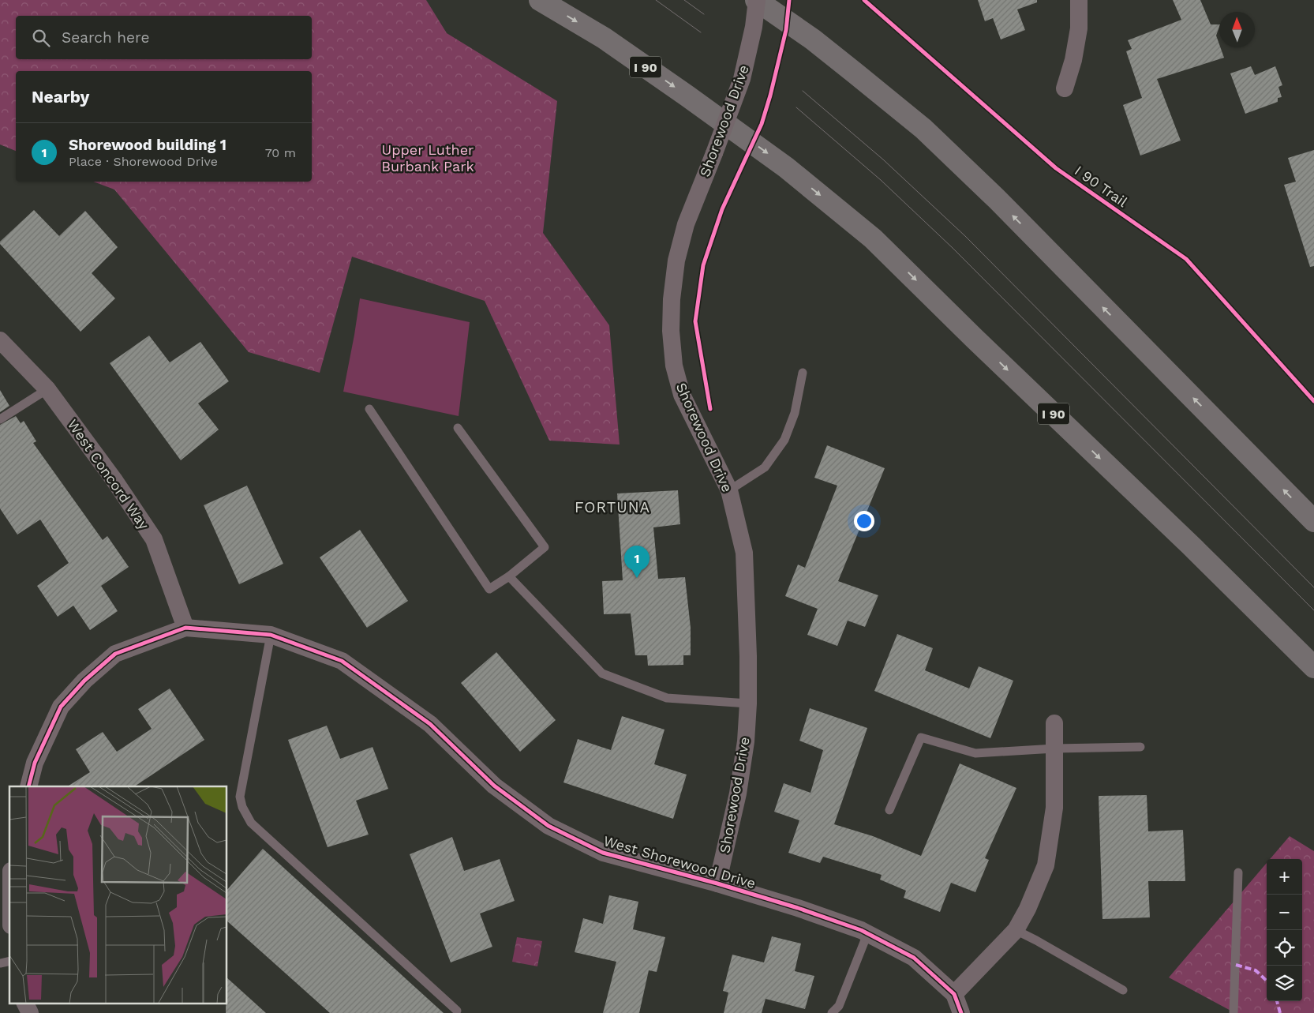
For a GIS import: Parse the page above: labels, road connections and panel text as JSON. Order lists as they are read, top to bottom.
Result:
{
  "streets": {
    "highway": ["I 90"],
    "street": ["Shorewood Drive", "West Concord Way", "West Shorewood Drive"],
    "cycle path": ["I 90 Trail"]
  },
  "crossings": [
    ["Shorewood Drive", "West Shorewood Drive"],
    ["West Concord Way", "West Shorewood Drive"]
  ],
  "districts": ["FORTUNA"],
  "parks": ["Upper Luther Burbank Park"],
  "north": "top",
  "page": {
    "search": "Search here",
    "heading": "Nearby",
    "list": [
      {
        "mark": "1",
        "name": "Shorewood building 1",
        "note": "Place · Shorewood Drive",
        "value": "70 m"
      }
    ],
    "pins": "1",
    "map_buttons": ["+", "−"]
  }
}
